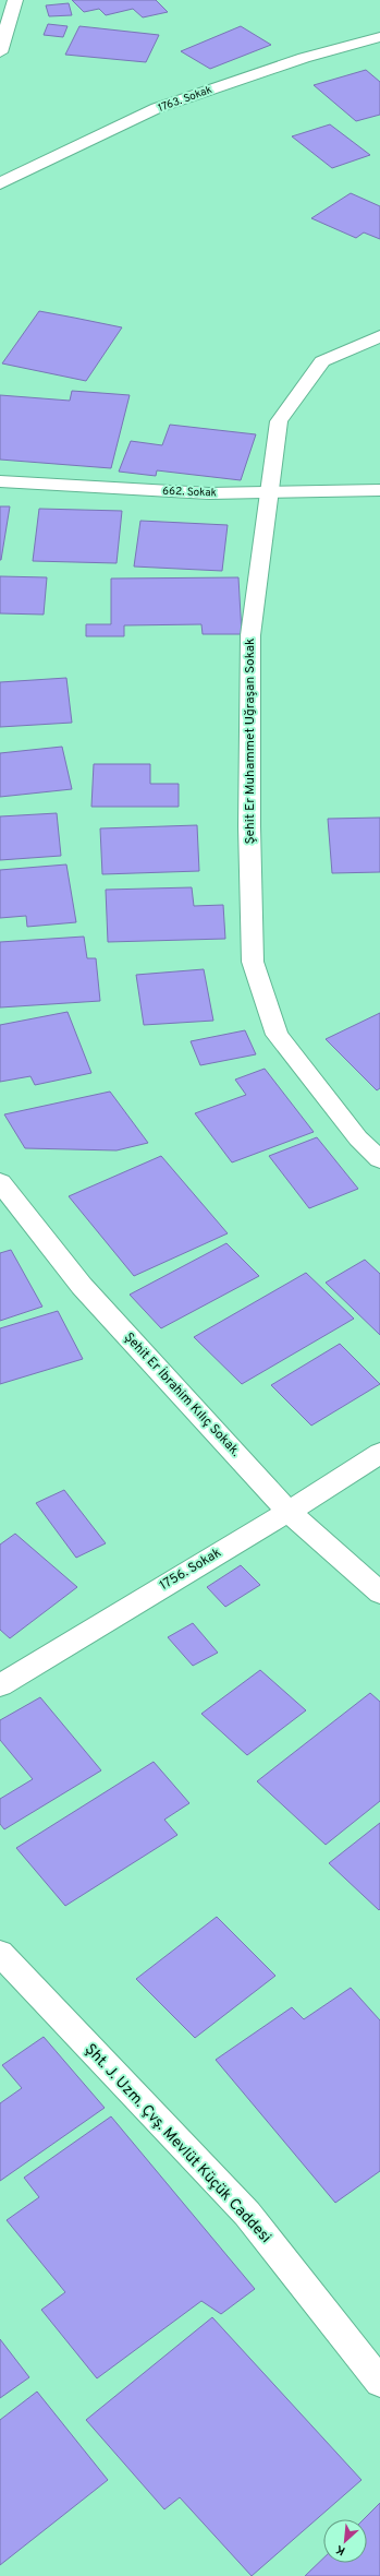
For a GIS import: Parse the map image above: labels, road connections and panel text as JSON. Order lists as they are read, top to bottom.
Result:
{
  "streets": {
    "street": [
      "1763. Sokak",
      "662. Sokak",
      "Şehit Er Muhammet Uğraşan Sokak",
      "Şehit Er İbrahim Kılıç Sokak.",
      "1756. Sokak",
      "Şht. J. Uzm. Çvş. Mevlüt Küçük Caddesi"
    ]
  },
  "crossings": [
    ["662. Sokak", "Şehit Er Muhammet Uğraşan Sokak"],
    ["Şehit Er İbrahim Kılıç Sokak.", "1756. Sokak"]
  ],
  "north": "bottom left"
}
